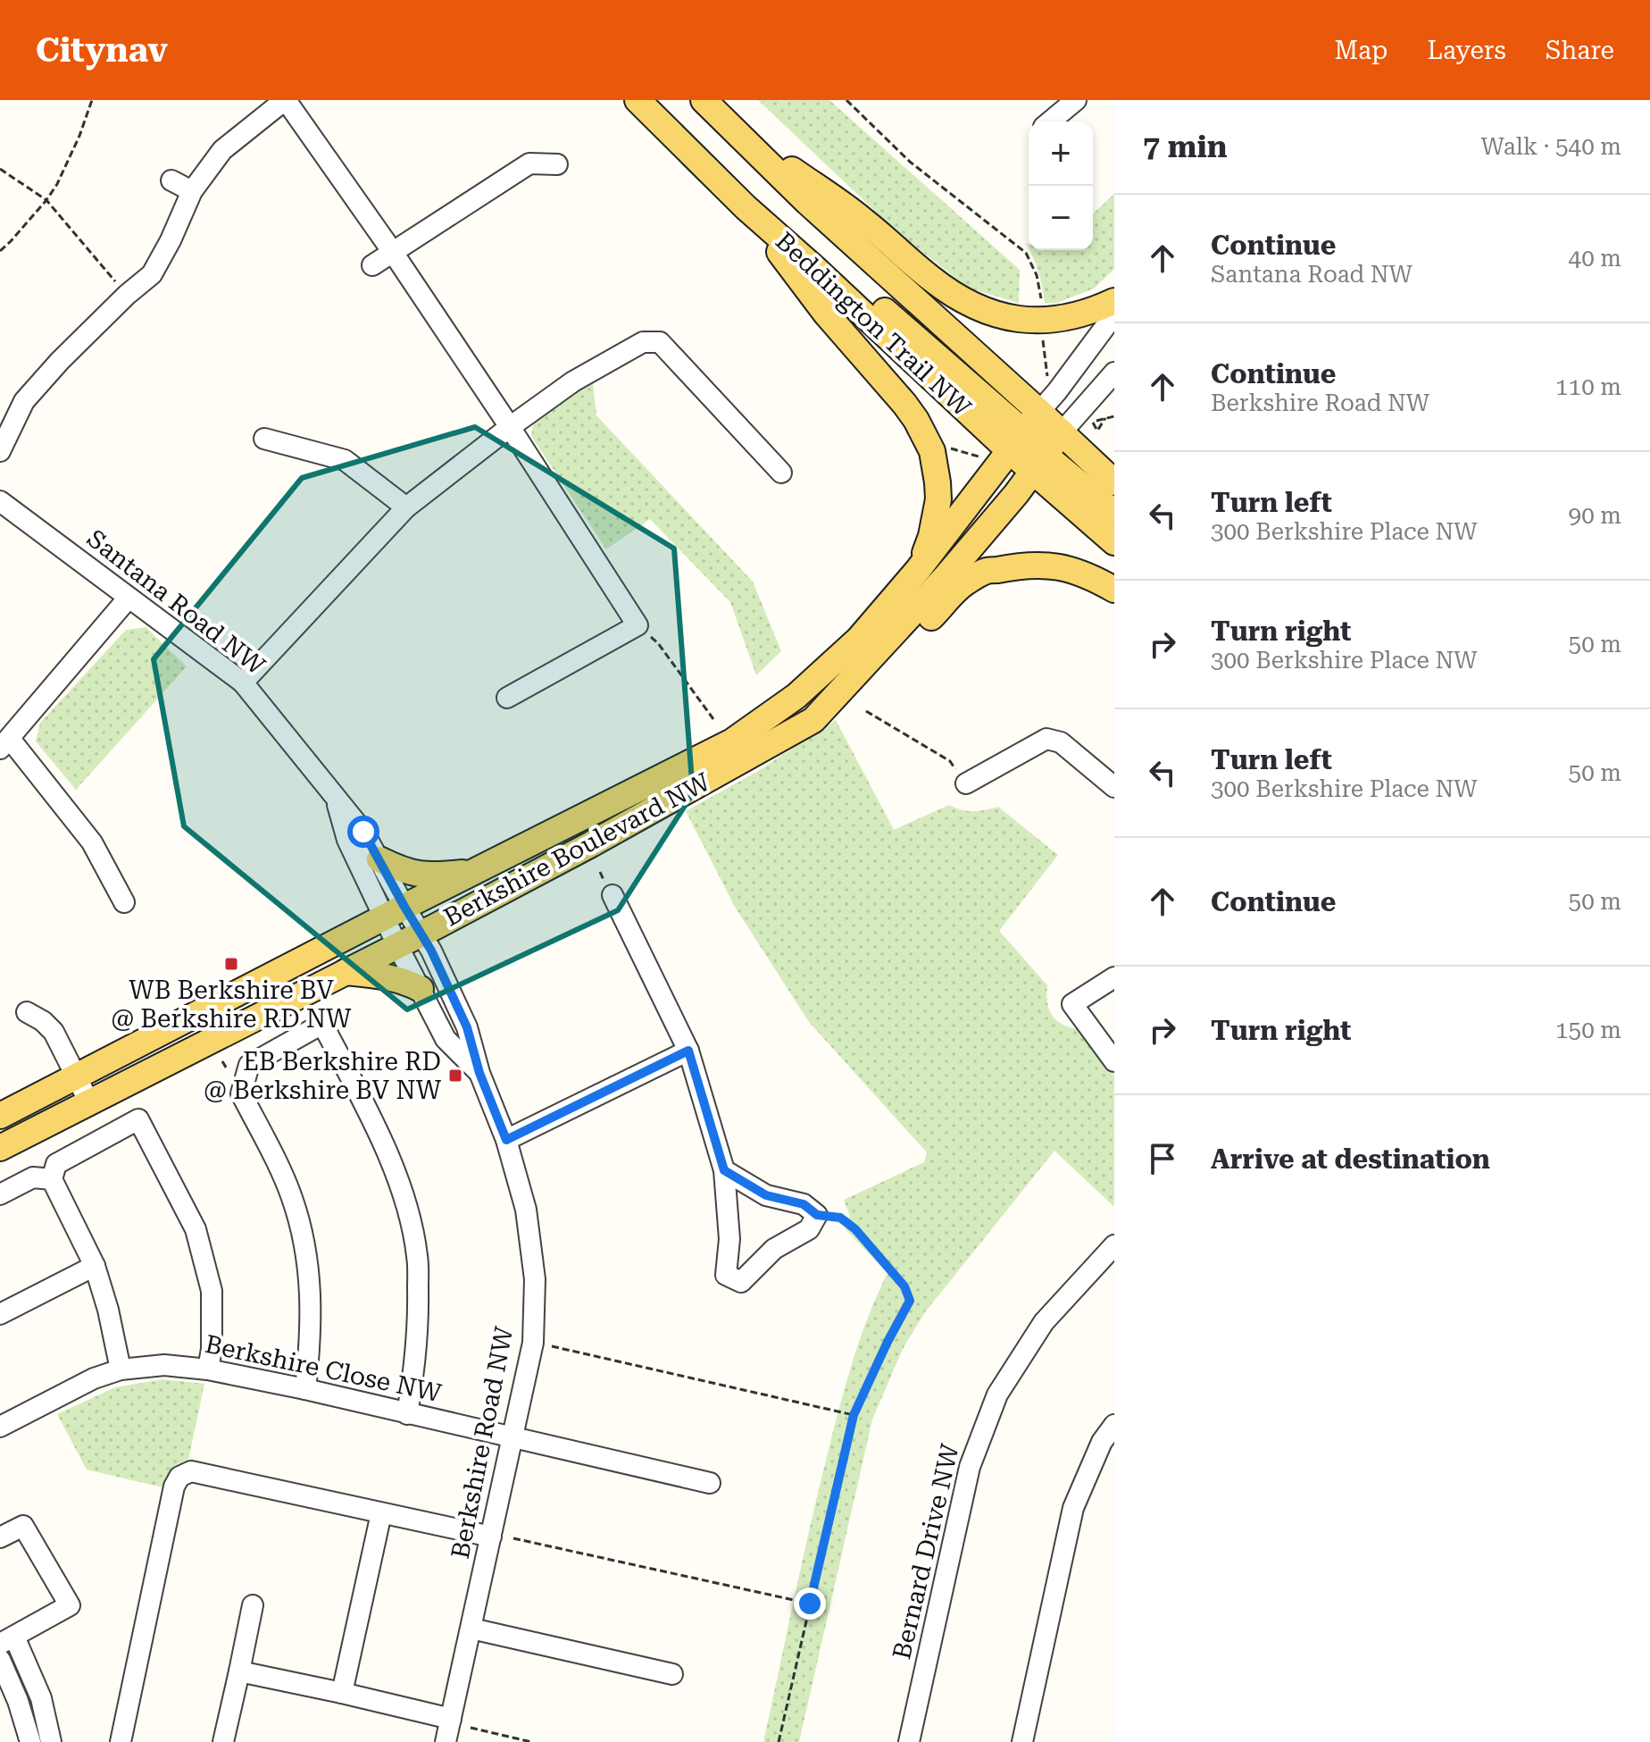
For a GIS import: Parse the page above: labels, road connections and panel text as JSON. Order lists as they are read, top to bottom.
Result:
{
  "streets": {
    "main road": ["Beddington Trail NW", "Berkshire Boulevard NW"],
    "street": [
      "Santana Road NW",
      "Berkshire Close NW",
      "Berkshire Road NW",
      "Bernard Drive NW"
    ]
  },
  "crossings": [
    ["Beddington Trail NW", "Berkshire Boulevard NW"],
    ["Santana Road NW", "Berkshire Boulevard NW"],
    ["Santana Road NW", "Berkshire Road NW"],
    ["Berkshire Boulevard NW", "Berkshire Road NW"],
    ["Berkshire Close NW", "Berkshire Road NW"]
  ],
  "places": {
    "transit": ["WB Berkshire BV @ Berkshire RD NW", "EB Berkshire RD @ Berkshire BV NW"]
  },
  "page": {
    "header": "Citynav",
    "nav": ["Map", "Layers", "Share"],
    "heading": ["7 min", "Walk · 540 m"],
    "map_buttons": ["+", "−"],
    "list": [
      ["Continue", "Santana Road NW", "40 m"],
      ["Continue", "Berkshire Road NW", "110 m"],
      ["Turn left", "300 Berkshire Place NW", "90 m"],
      ["Turn right", "300 Berkshire Place NW", "50 m"],
      ["Turn left", "300 Berkshire Place NW", "50 m"],
      ["Continue", "50 m"],
      ["Turn right", "150 m"],
      "Arrive at destination"
    ]
  }
}
